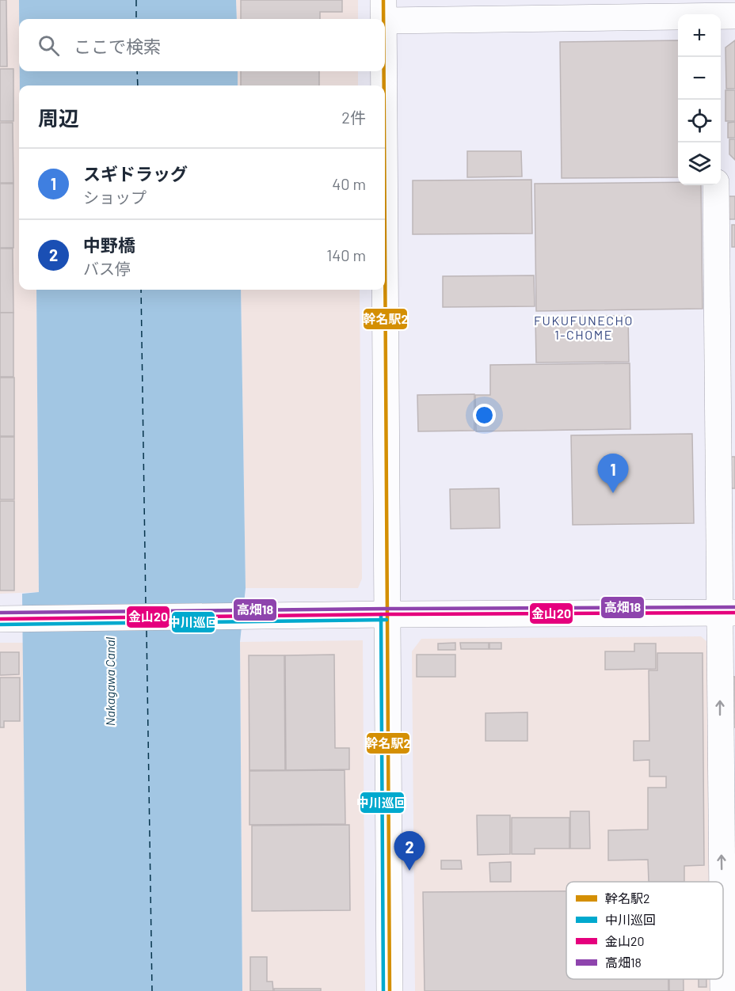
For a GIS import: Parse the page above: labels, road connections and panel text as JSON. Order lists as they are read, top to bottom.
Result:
{
  "districts": ["FUKUFUNECHO 1-CHOME"],
  "water": ["Nakagawa Canal"],
  "lines": [
    "transit line 幹名駅2",
    "transit line 高畑18",
    "transit line 金山20",
    "transit line 中川巡回"
  ],
  "legend": [
    "幹名駅2",
    "中川巡回",
    "金山20",
    "高畑18"
  ],
  "page": {
    "map_buttons": ["+", "−"],
    "search": "ここで検索",
    "heading": ["周辺", "2件"],
    "list": [
      {
        "mark": "1",
        "name": "スギドラッグ",
        "note": "ショップ",
        "value": "40 m"
      },
      {
        "mark": "2",
        "name": "中野橋",
        "note": "バス停",
        "value": "140 m"
      }
    ],
    "pins": ["1", "2"]
  }
}
